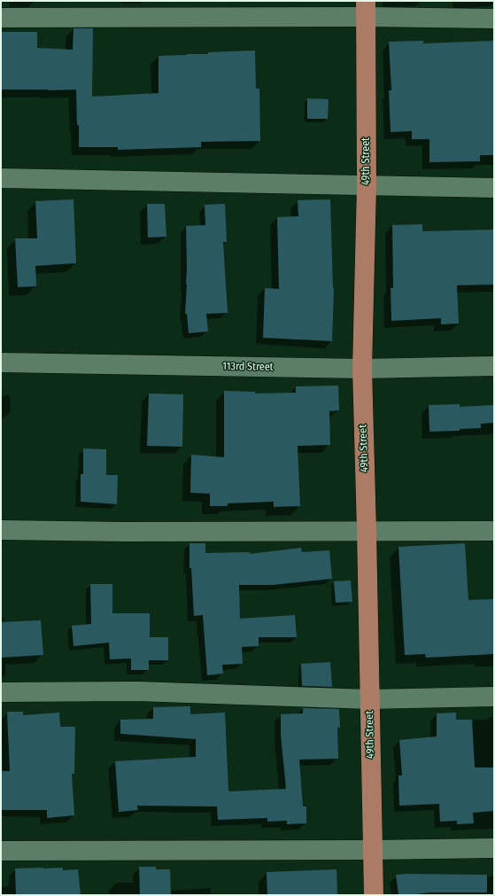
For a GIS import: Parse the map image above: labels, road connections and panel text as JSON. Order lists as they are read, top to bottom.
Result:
{
  "streets": {
    "main road": ["49th Street"],
    "street": ["113rd Street"]
  },
  "crossings": [
    ["49th Street", "113rd Street"]
  ]
}
